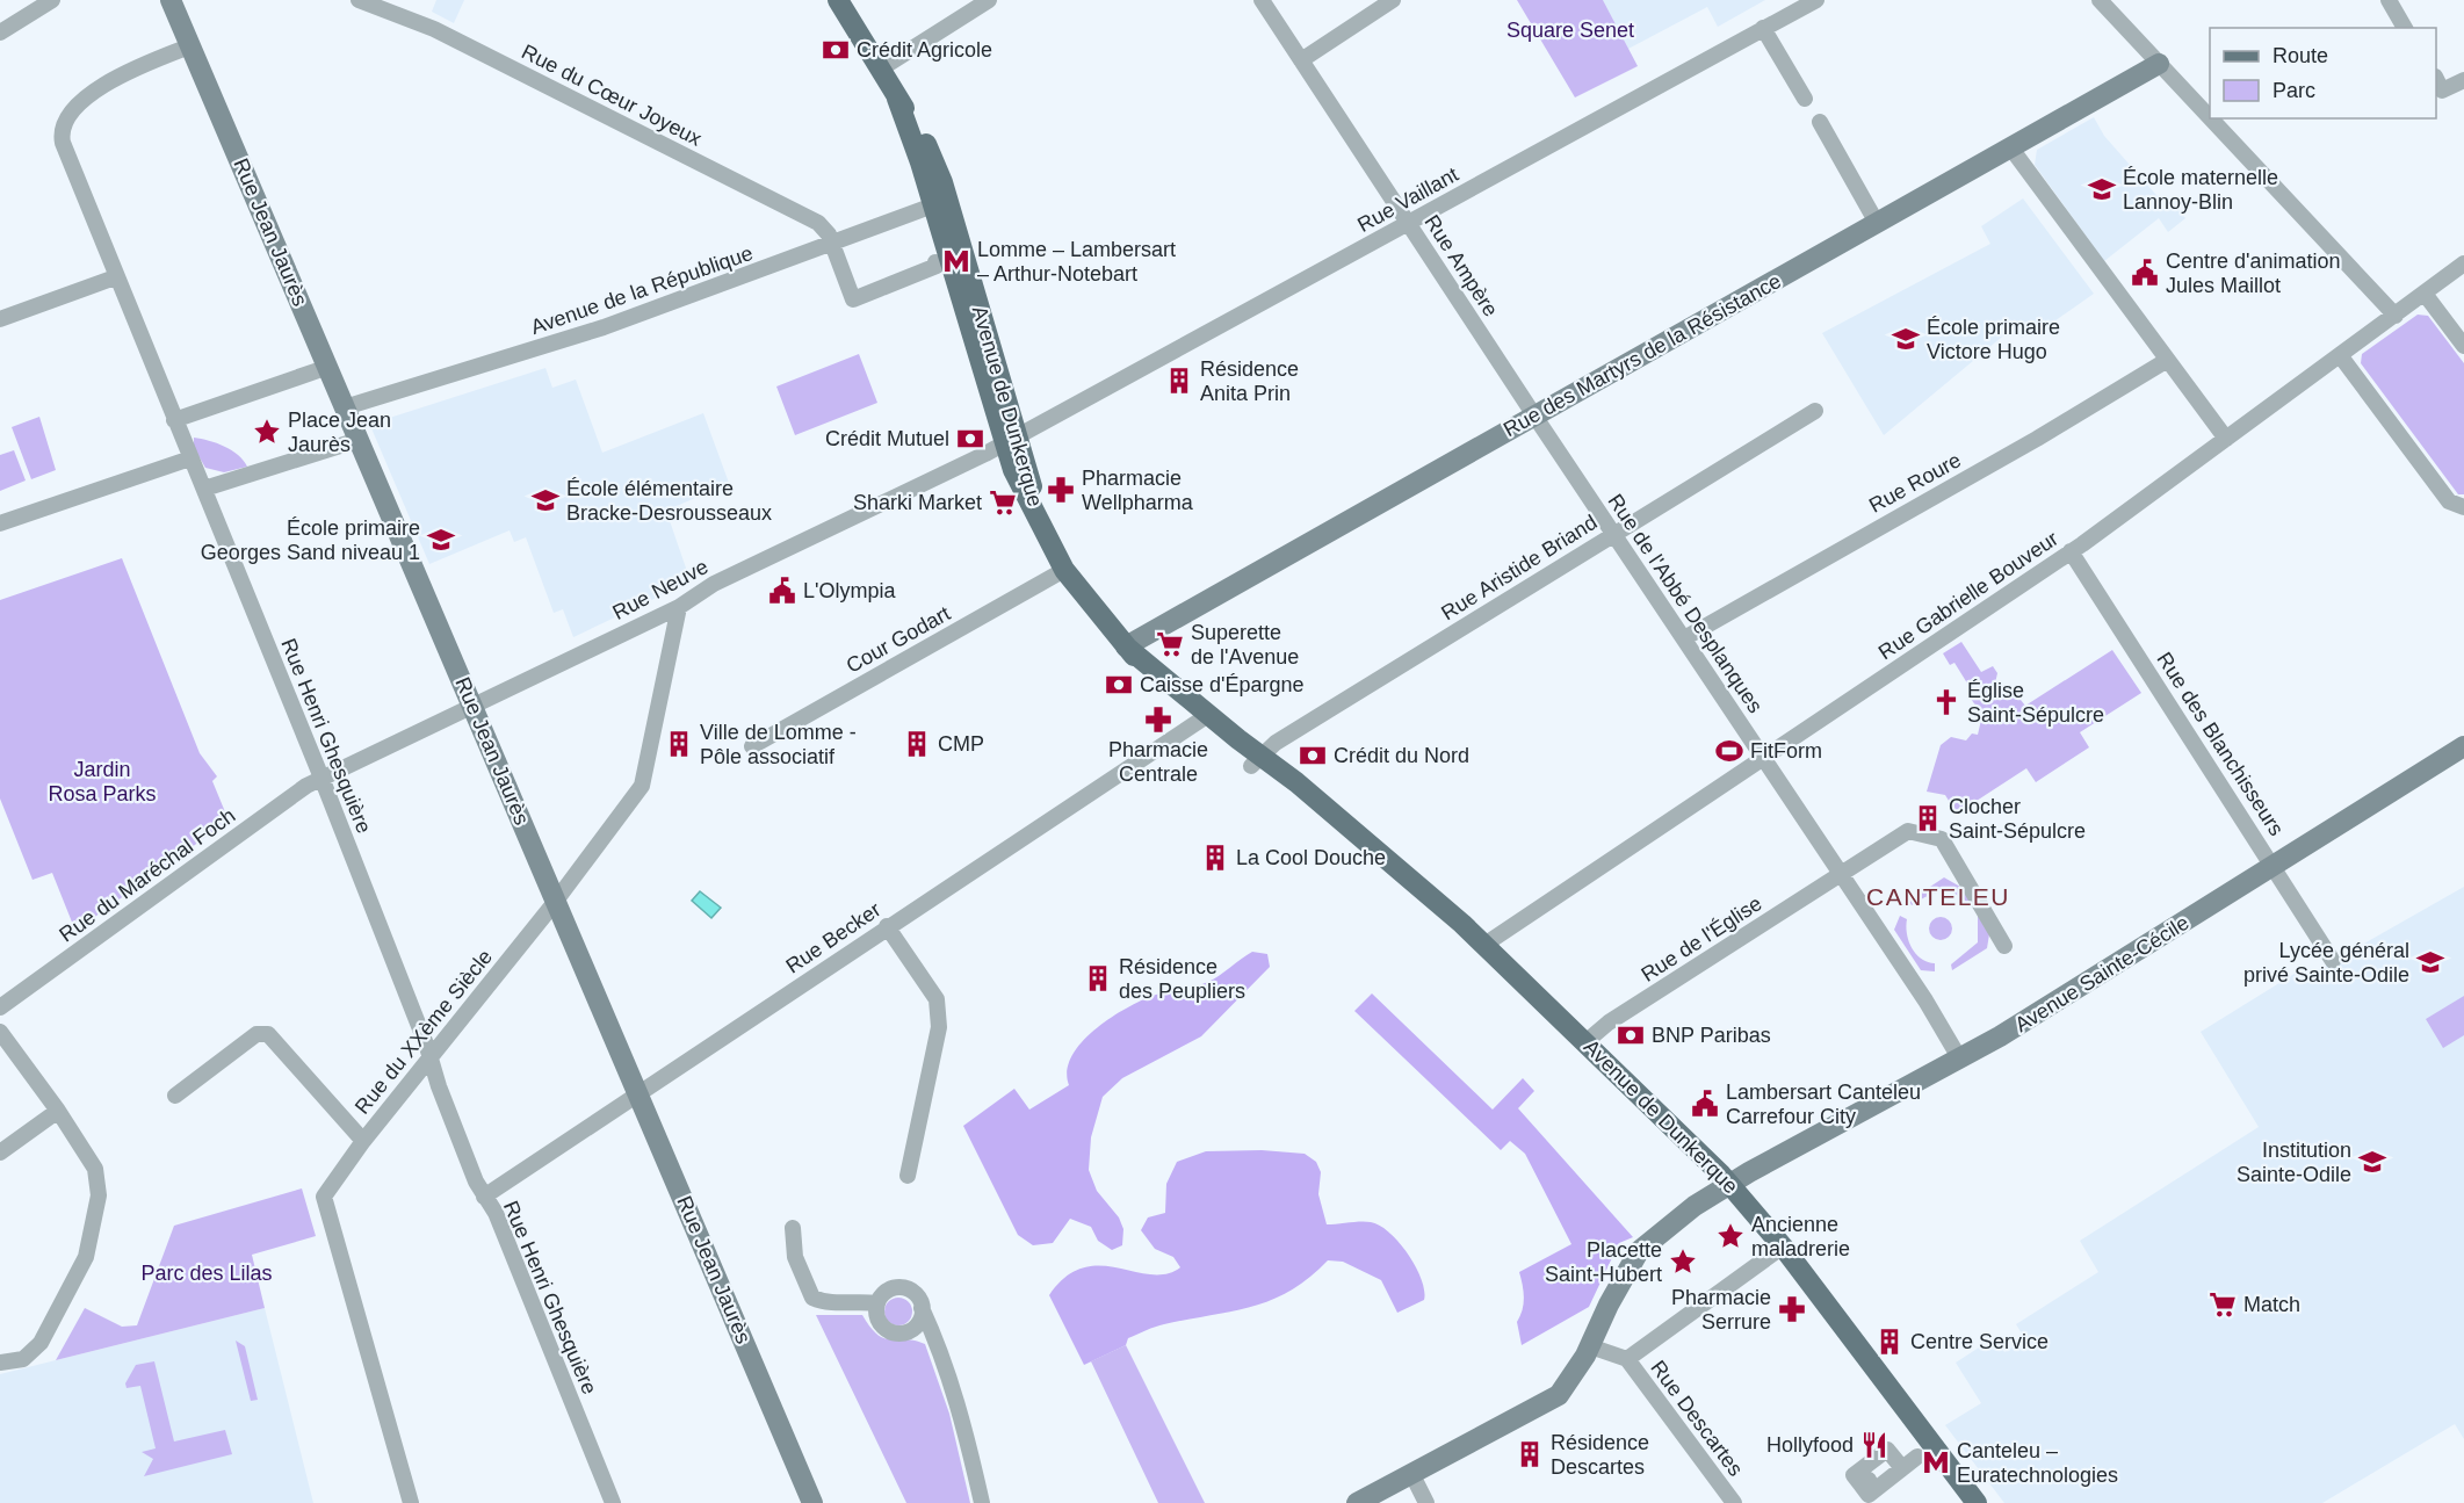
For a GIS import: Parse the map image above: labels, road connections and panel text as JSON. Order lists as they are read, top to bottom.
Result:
{
  "streets": {
    "main road": ["Avenue de Dunkerque"],
    "street": [
      "Rue du Cœur Joyeux",
      "Rue Vaillant",
      "Rue Jean Jaurès",
      "Rue Ampère",
      "Avenue de la République",
      "Rue des Martyrs de la Résistance",
      "Rue Roure",
      "Rue Aristide Briand",
      "Rue Neuve",
      "Rue Gabrielle Bouveur",
      "Rue de l'Abbé Desplanques",
      "Cour Godart",
      "Rue Henri Ghesquière",
      "Rue des Blanchisseurs",
      "Rue du Maréchal Foch",
      "Rue Becker",
      "Rue de l'Église",
      "Avenue Sainte-Cécile",
      "Rue du XXème Siècle",
      "Rue Descartes"
    ]
  },
  "crossings": [
    ["Rue du Cœur Joyeux", "Avenue de la République"],
    ["Rue Vaillant", "Rue Ampère"],
    ["Rue Vaillant", "Avenue de Dunkerque"],
    ["Rue Vaillant", "Rue Neuve"],
    ["Rue Jean Jaurès", "Avenue de la République"],
    ["Rue Jean Jaurès", "Rue Neuve"],
    ["Rue Jean Jaurès", "Rue Henri Ghesquière"],
    ["Rue Jean Jaurès", "Rue Becker"],
    ["Rue Jean Jaurès", "Rue du XXème Siècle"],
    ["Rue Ampère", "Rue des Martyrs de la Résistance"],
    ["Rue Ampère", "Rue de l'Abbé Desplanques"],
    ["Avenue de la République", "Avenue de Dunkerque"],
    ["Rue des Martyrs de la Résistance", "Avenue de Dunkerque"],
    ["Rue des Martyrs de la Résistance", "Rue de l'Abbé Desplanques"],
    ["Avenue de Dunkerque", "Rue Aristide Briand"],
    ["Avenue de Dunkerque", "Rue Neuve"],
    ["Avenue de Dunkerque", "Rue Gabrielle Bouveur"],
    ["Avenue de Dunkerque", "Cour Godart"],
    ["Avenue de Dunkerque", "Rue Becker"],
    ["Avenue de Dunkerque", "Rue de l'Église"],
    ["Avenue de Dunkerque", "Avenue Sainte-Cécile"],
    ["Rue Roure", "Rue de l'Abbé Desplanques"],
    ["Rue Aristide Briand", "Rue de l'Abbé Desplanques"],
    ["Rue Neuve", "Rue Henri Ghesquière"],
    ["Rue Neuve", "Rue du Maréchal Foch"],
    ["Rue Neuve", "Rue du XXème Siècle"],
    ["Rue Gabrielle Bouveur", "Rue de l'Abbé Desplanques"],
    ["Rue Gabrielle Bouveur", "Rue des Blanchisseurs"],
    ["Rue de l'Abbé Desplanques", "Rue de l'Église"],
    ["Rue de l'Abbé Desplanques", "Avenue Sainte-Cécile"],
    ["Rue Henri Ghesquière", "Rue du Maréchal Foch"],
    ["Rue Henri Ghesquière", "Rue Becker"],
    ["Rue Henri Ghesquière", "Rue du XXème Siècle"],
    ["Rue des Blanchisseurs", "Avenue Sainte-Cécile"]
  ],
  "districts": ["CANTELEU"],
  "parks": ["Square Senet", "Jardin Rosa Parks", "Parc des Lilas"],
  "places": {
    "bank": [
      "Crédit Agricole",
      "Crédit Mutuel",
      "Caisse d'Épargne",
      "Crédit du Nord",
      "BNP Paribas"
    ],
    "school or university": [
      "École maternelle Lannoy-Blin",
      "École primaire Victore Hugo",
      "École élémentaire Bracke-Desrousseaux",
      "École primaire Georges Sand niveau 1",
      "Lycée général privé Sainte-Odile",
      "Institution Sainte-Odile"
    ],
    "metro station": ["Lomme – Lambersart – Arthur-Notebart", "Canteleu – Euratechnologies"],
    "public building": ["Centre d'animation Jules Maillot", "L'Olympia", "Lambersart Canteleu Carrefour City"],
    "building": [
      "Résidence Anita Prin",
      "Ville de Lomme - Pôle associatif",
      "CMP",
      "Clocher Saint-Sépulcre",
      "La Cool Douche",
      "Résidence des Peupliers",
      "Centre Service",
      "Résidence Descartes"
    ],
    "place": ["Place Jean Jaurès", "Ancienne maladrerie", "Placette Saint-Hubert"],
    "pharmacy": ["Pharmacie Wellpharma", "Pharmacie Centrale", "Pharmacie Serrure"],
    "supermarket": ["Sharki Market", "Superette de l'Avenue", "Match"],
    "church": ["Église Saint-Sépulcre"],
    "sports": ["FitForm"],
    "restaurant": ["Hollyfood"]
  },
  "legend": ["Route", "Parc"]
}
